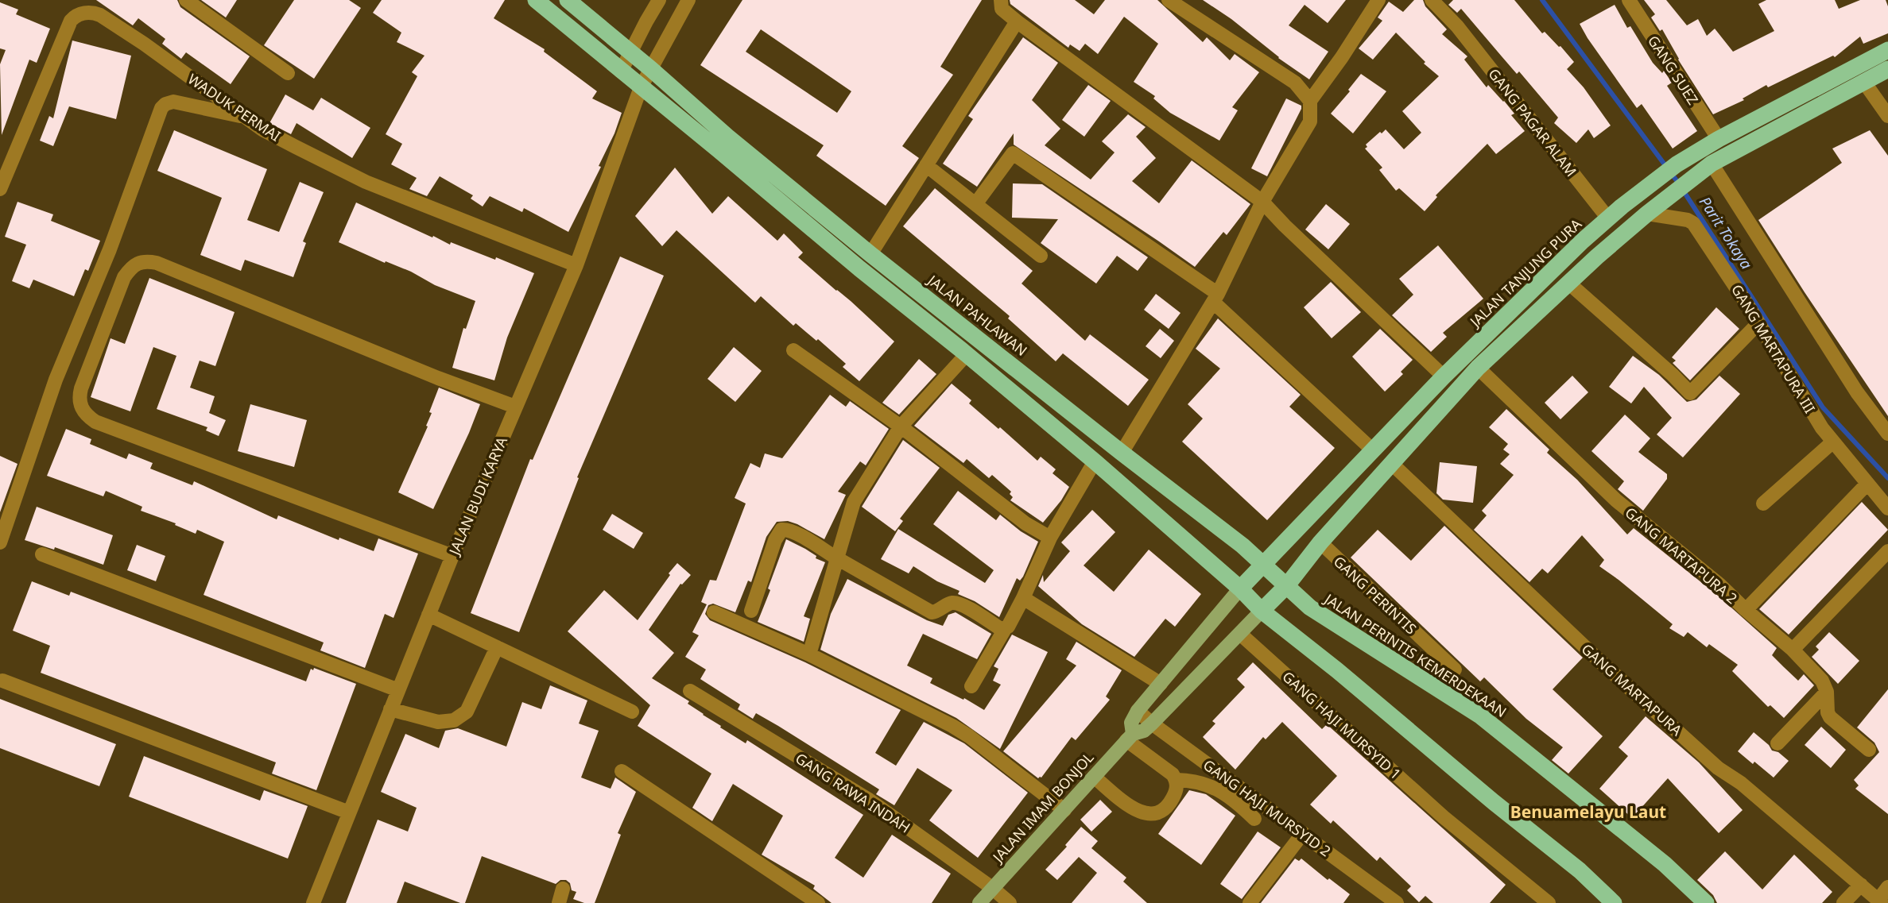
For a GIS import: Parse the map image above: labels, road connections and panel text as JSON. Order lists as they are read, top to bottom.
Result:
{
  "streets": {
    "highway": ["JALAN TANJUNG PURA", "JALAN PAHLAWAN", "JALAN PERINTIS KEMERDEKAAN"],
    "main road": ["JALAN IMAM BONJOL"],
    "street": [
      "GANG SUEZ",
      "WADUK PERMAI",
      "GANG PAGAR ALAM",
      "GANG MARTAPURA III",
      "JALAN BUDI KARYA",
      "GANG MARTAPURA 2",
      "GANG PERINTIS",
      "GANG MARTAPURA",
      "GANG HAJI MURSYID 1",
      "GANG RAWA INDAH",
      "GANG HAJI MURSYID 2"
    ]
  },
  "crossings": [
    ["GANG SUEZ", "JALAN TANJUNG PURA"],
    ["WADUK PERMAI", "JALAN BUDI KARYA"],
    ["GANG PAGAR ALAM", "JALAN TANJUNG PURA"],
    ["JALAN TANJUNG PURA", "JALAN PAHLAWAN"],
    ["JALAN PAHLAWAN", "JALAN BUDI KARYA"],
    ["JALAN PAHLAWAN", "JALAN PERINTIS KEMERDEKAAN"],
    ["GANG HAJI MURSYID 1", "JALAN IMAM BONJOL"],
    ["GANG RAWA INDAH", "JALAN IMAM BONJOL"],
    ["JALAN IMAM BONJOL", "GANG HAJI MURSYID 2"]
  ],
  "districts": ["Benuamelayu Laut"],
  "water": ["Parit Tokaya"]
}
